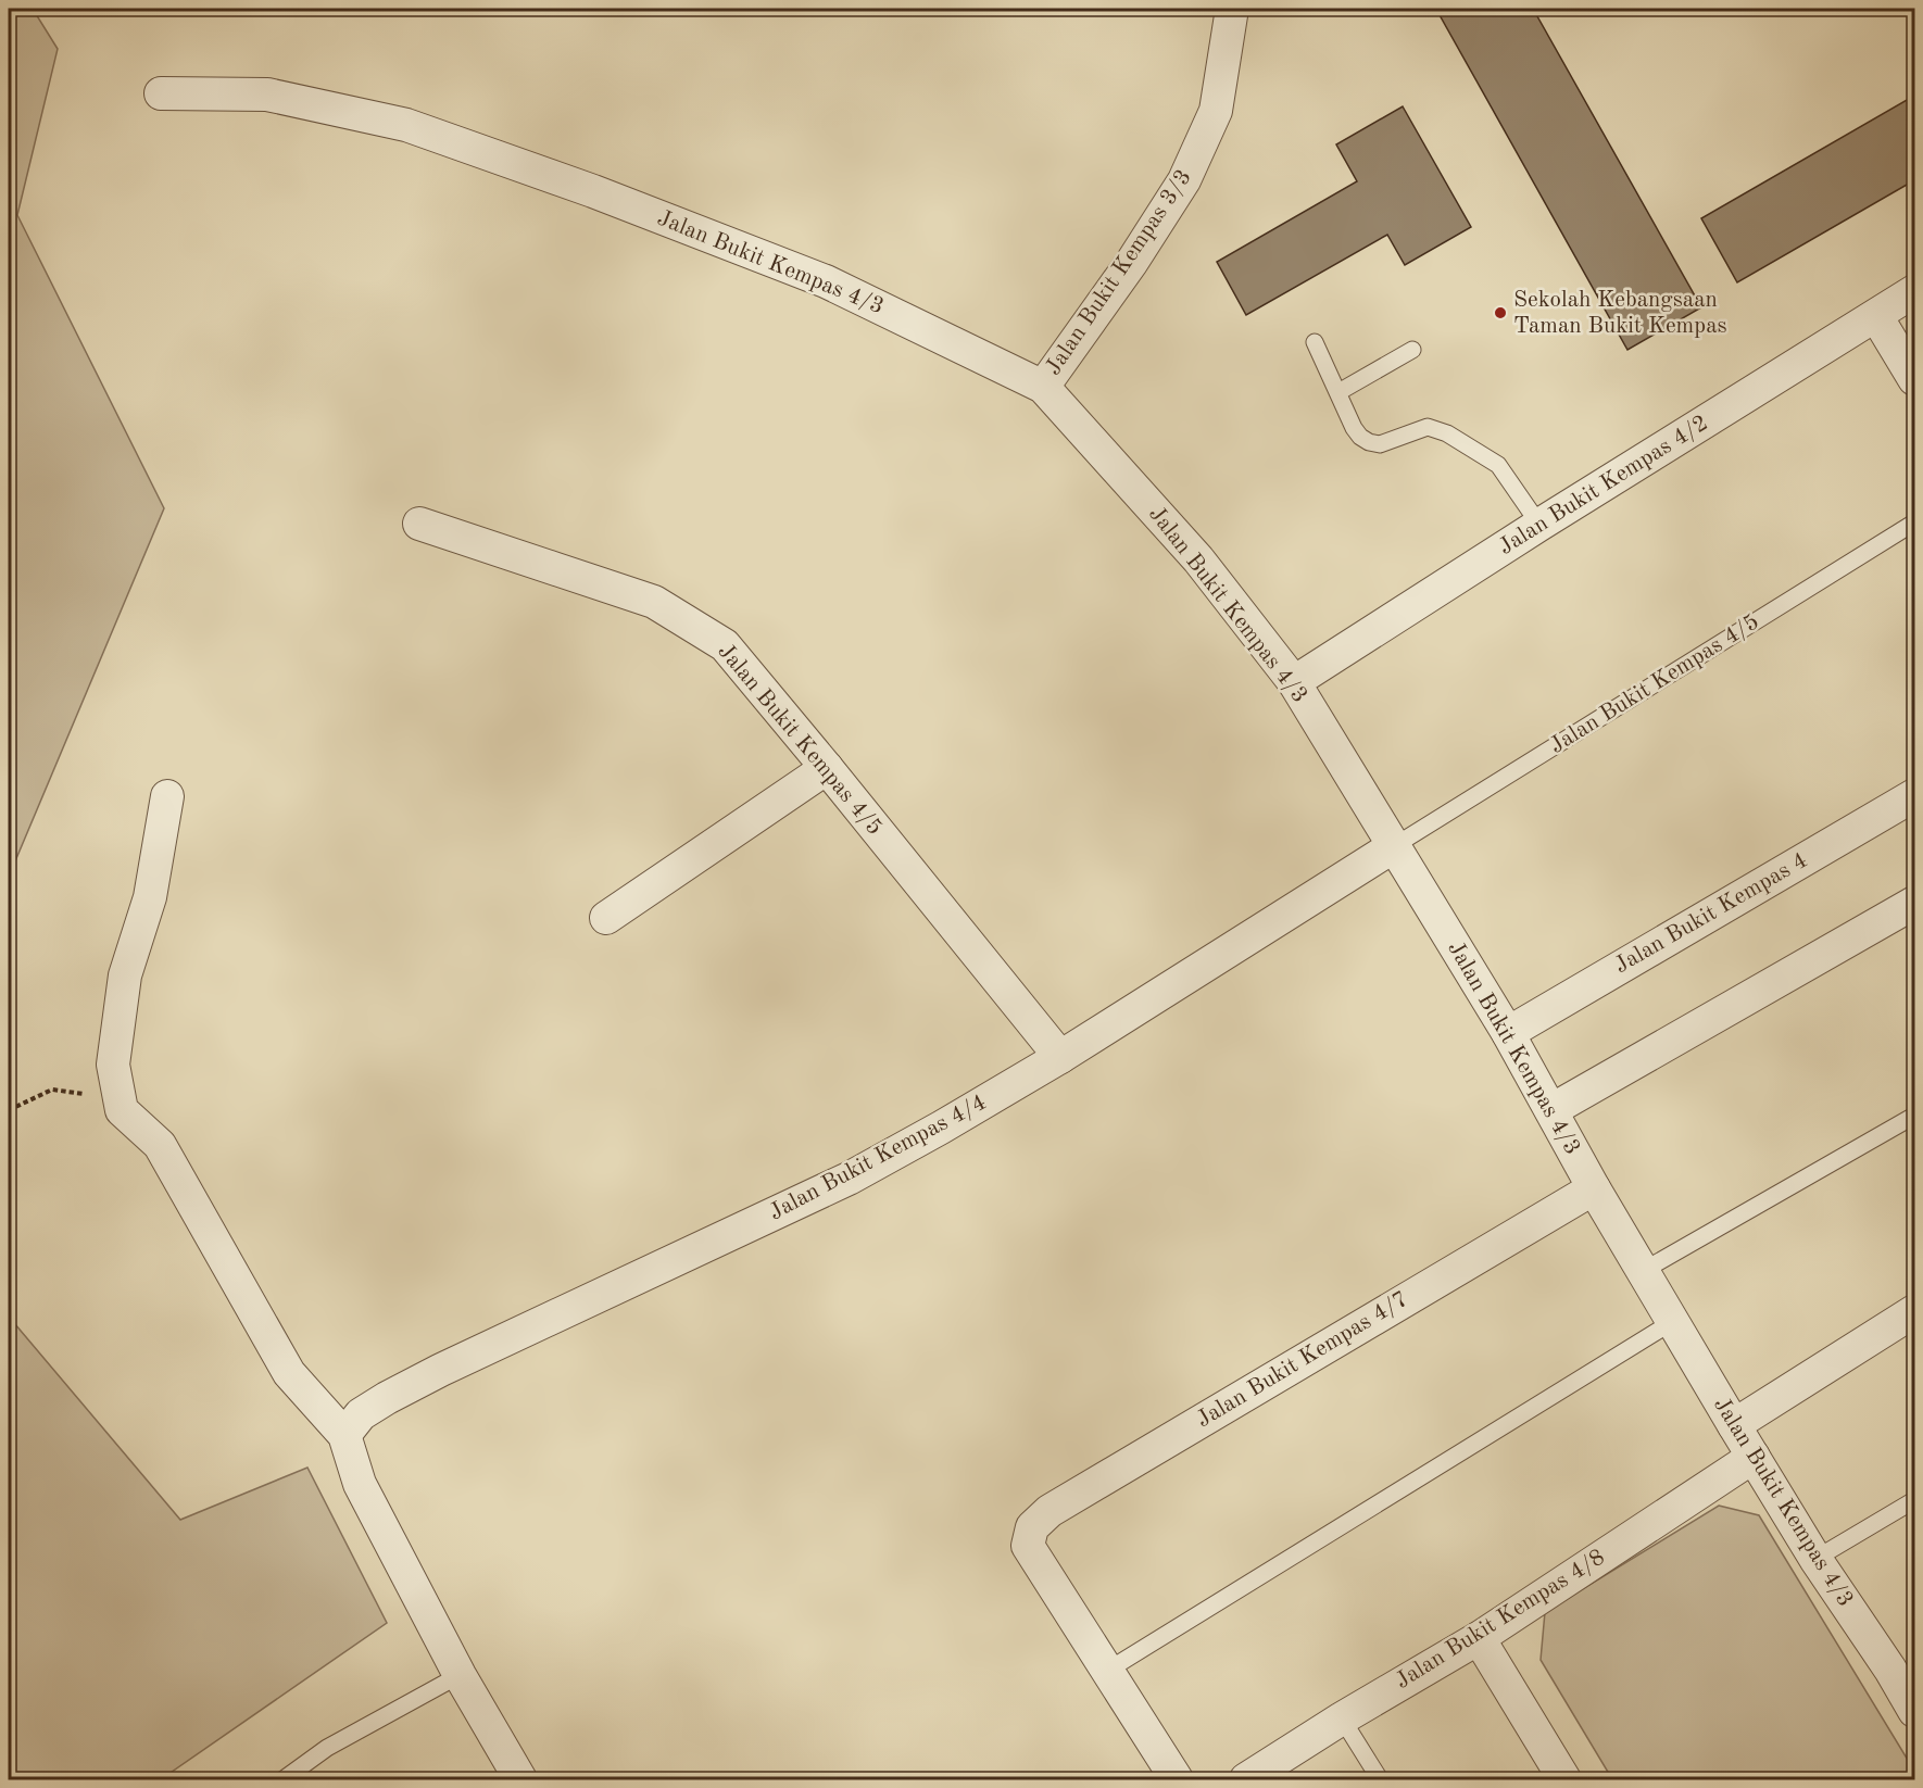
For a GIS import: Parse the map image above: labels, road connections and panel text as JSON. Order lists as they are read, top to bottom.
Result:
{
  "streets": {
    "street": [
      "Jalan Bukit Kempas 4/3",
      "Jalan Bukit Kempas 3/3",
      "Jalan Bukit Kempas 4/2",
      "Jalan Bukit Kempas 4/5",
      "Jalan Bukit Kempas 4",
      "Jalan Bukit Kempas 4/4",
      "Jalan Bukit Kempas 4/7",
      "Jalan Bukit Kempas 4/8"
    ]
  },
  "crossings": [
    ["Jalan Bukit Kempas 4/3", "Jalan Bukit Kempas 3/3"],
    ["Jalan Bukit Kempas 4/3", "Jalan Bukit Kempas 4/2"],
    ["Jalan Bukit Kempas 4/3", "Jalan Bukit Kempas 4/5"],
    ["Jalan Bukit Kempas 4/3", "Jalan Bukit Kempas 4"],
    ["Jalan Bukit Kempas 4/3", "Jalan Bukit Kempas 4/4"],
    ["Jalan Bukit Kempas 4/3", "Jalan Bukit Kempas 4/7"],
    ["Jalan Bukit Kempas 4/3", "Jalan Bukit Kempas 4/8"],
    ["Jalan Bukit Kempas 4/5", "Jalan Bukit Kempas 4/4"]
  ],
  "places": ["Sekolah Kebangsaan Taman Bukit Kempas"]
}
